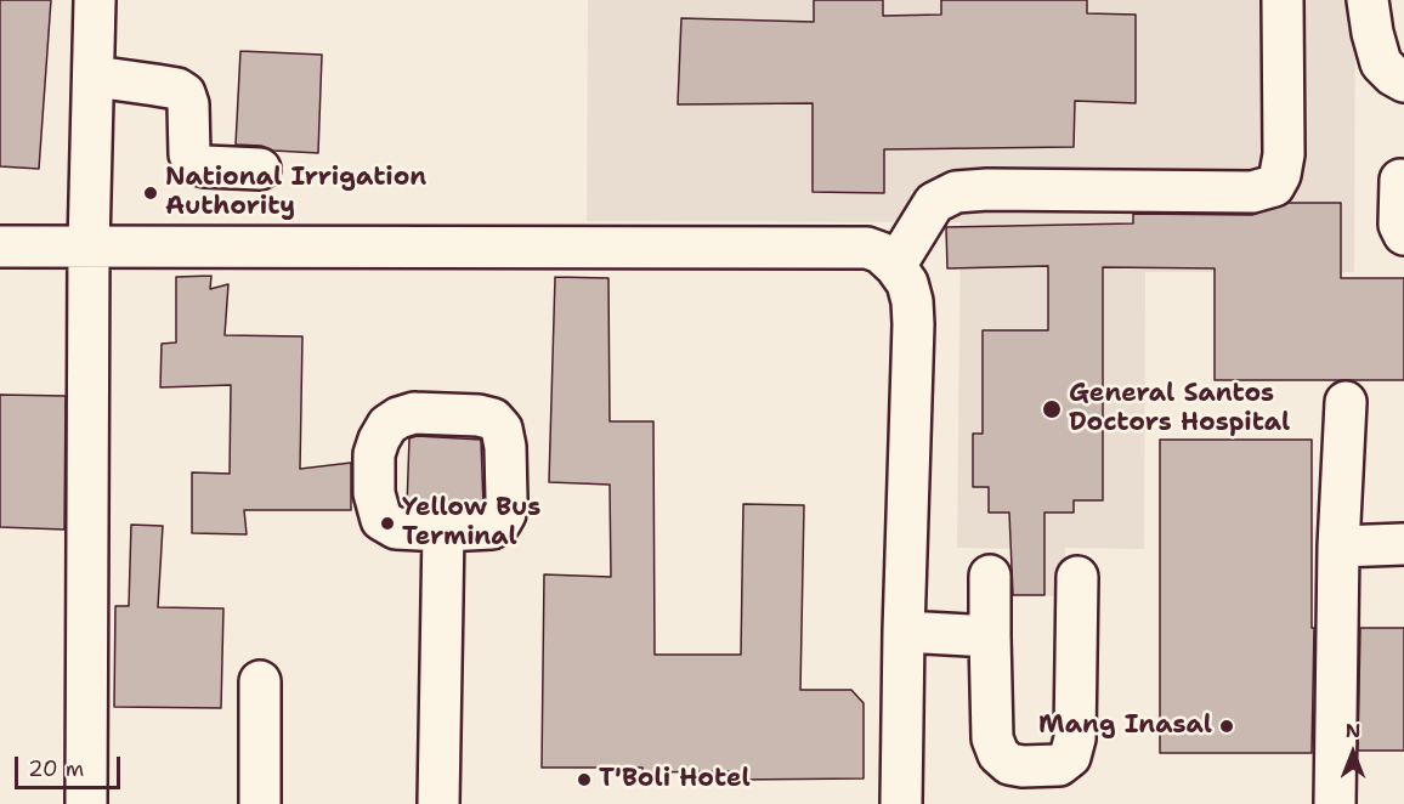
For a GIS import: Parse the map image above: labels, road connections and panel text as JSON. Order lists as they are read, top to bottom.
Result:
{
  "places": [
    "National Irrigation Authority",
    "General Santos Doctors Hospital",
    "Yellow Bus Terminal",
    "Mang Inasal",
    "T'Boli Hotel"
  ],
  "scale_bar": "20 m",
  "north": "top"
}
